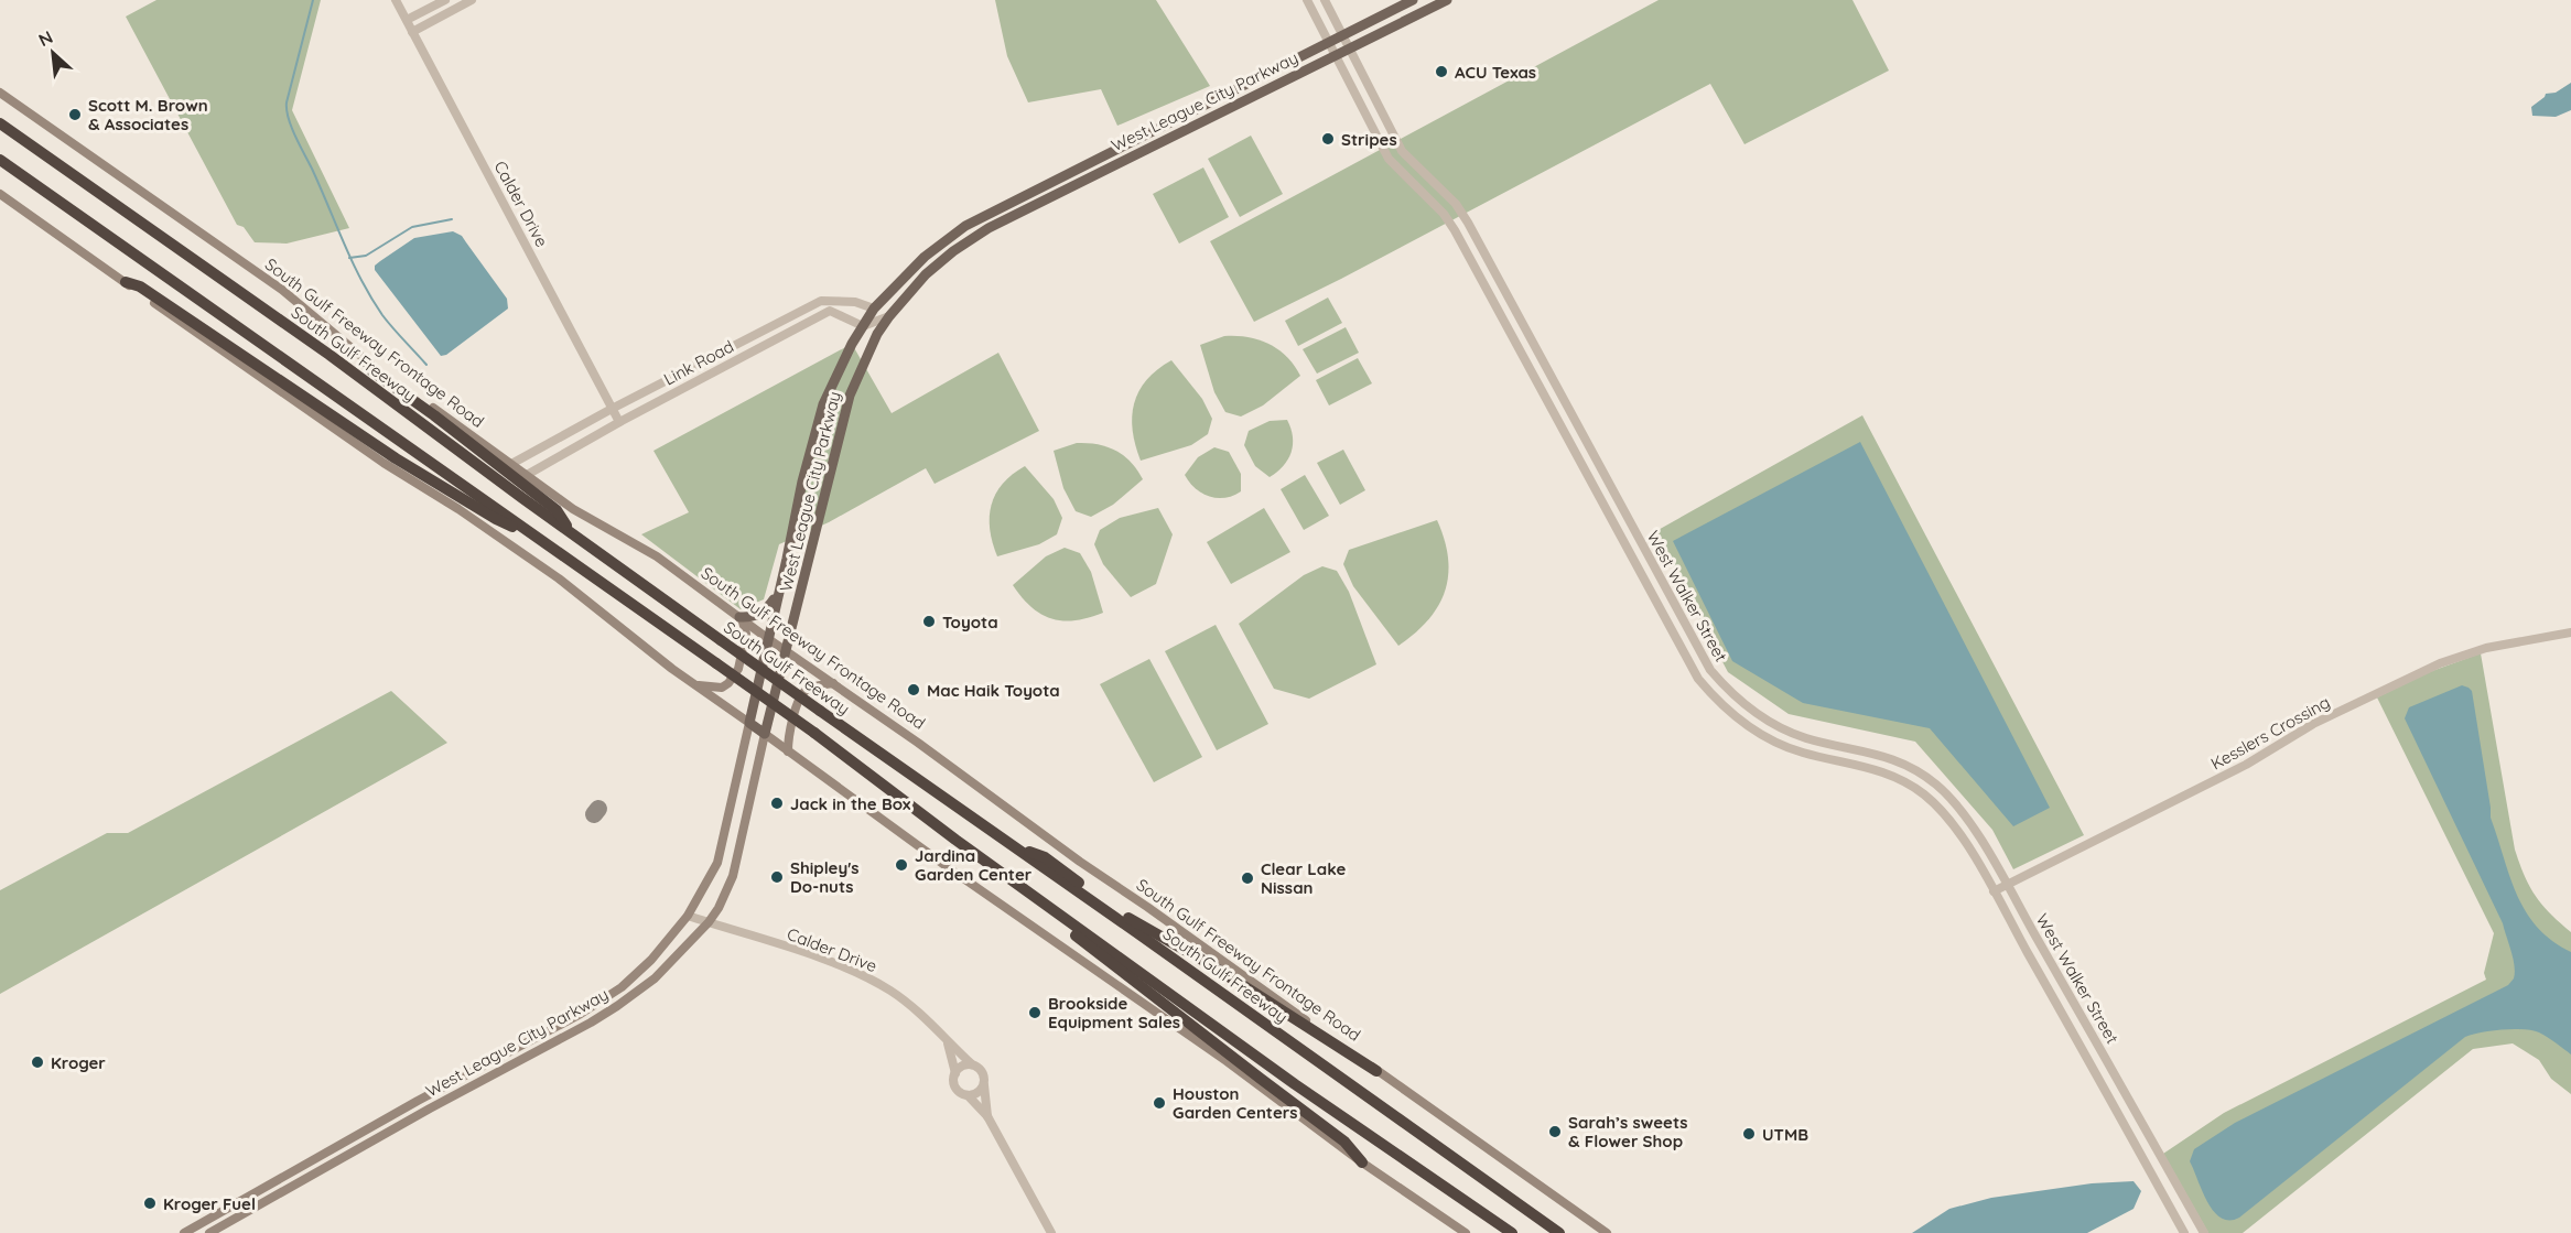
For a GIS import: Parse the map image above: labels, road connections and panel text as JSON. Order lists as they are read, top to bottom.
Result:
{
  "streets": {
    "highway": ["South Gulf Freeway"],
    "main road": ["West League City Parkway", "South Gulf Freeway Frontage Road"],
    "street": [
      "Calder Drive",
      "Link Road",
      "West Walker Street",
      "Kesslers Crossing"
    ]
  },
  "crossings": [
    ["West League City Parkway", "Calder Drive"],
    ["West League City Parkway", "South Gulf Freeway Frontage Road"],
    ["West League City Parkway", "Link Road"],
    ["West League City Parkway", "West Walker Street"],
    ["Calder Drive", "Link Road"],
    ["South Gulf Freeway Frontage Road", "Link Road"],
    ["West Walker Street", "Kesslers Crossing"]
  ],
  "places": [
    "ACU Texas",
    "Scott M. Brown & Associates",
    "Stripes",
    "Toyota",
    "Mac Haik Toyota",
    "Jack in the Box",
    "Jardina Garden Center",
    "Shipley's Do-nuts",
    "Clear Lake Nissan",
    "Brookside Equipment Sales",
    "Kroger",
    "Houston Garden Centers",
    "Sarah’s sweets & Flower Shop",
    "UTMB",
    "Kroger Fuel"
  ],
  "north": "top left"
}
